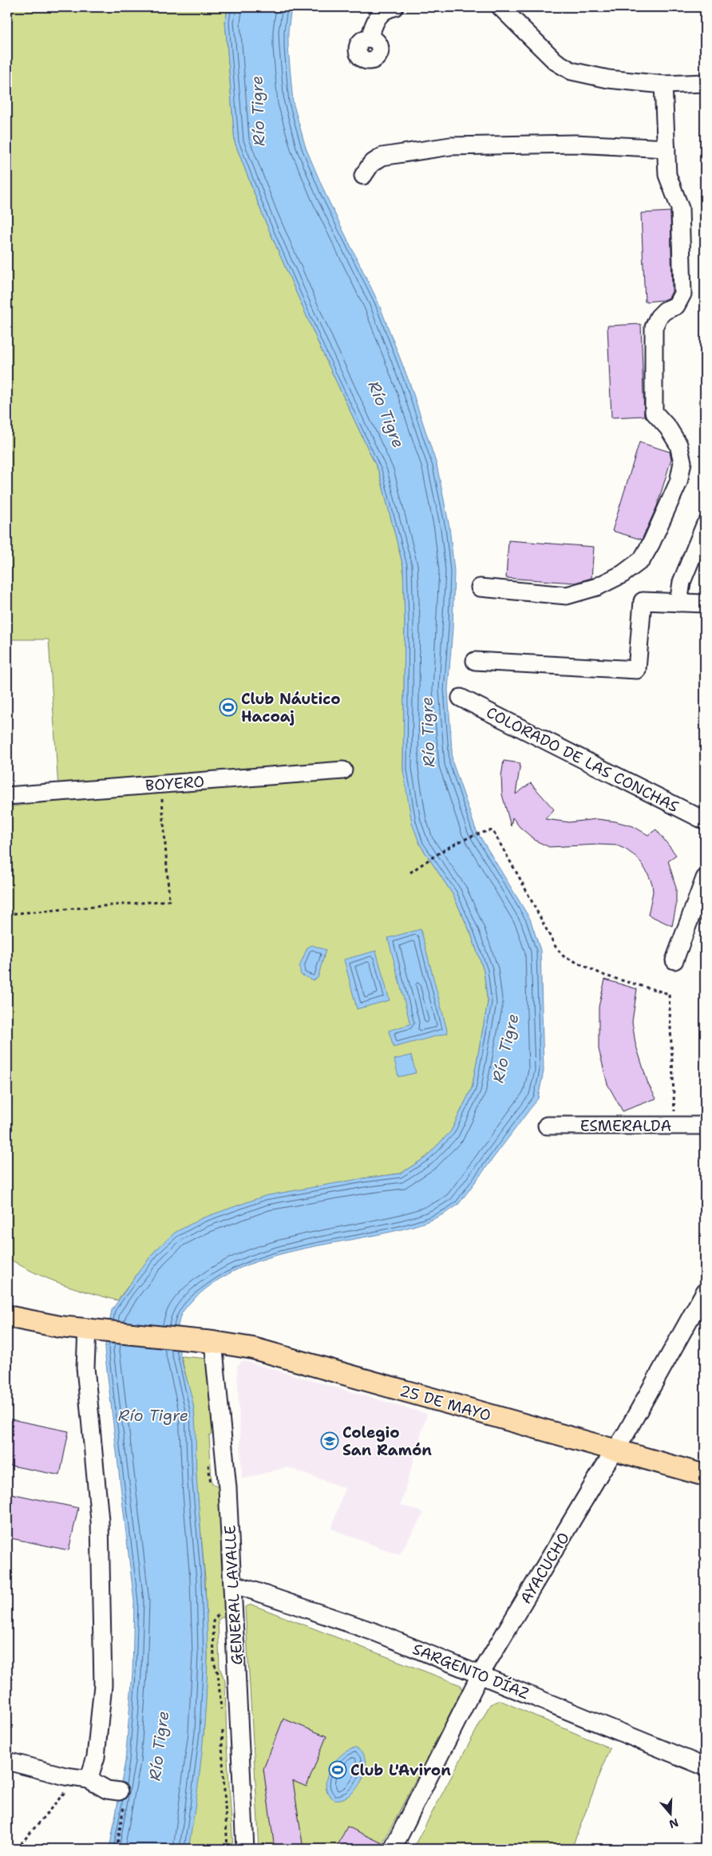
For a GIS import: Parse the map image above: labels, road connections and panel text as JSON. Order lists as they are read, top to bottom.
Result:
{
  "streets": {
    "main road": ["25 DE MAYO"],
    "street": [
      "COLORADO DE LAS CONCHAS",
      "BOYERO",
      "ESMERALDA",
      "AYACUCHO",
      "GENERAL LAVALLE",
      "SARGENTO DÍAZ"
    ]
  },
  "crossings": [
    ["25 DE MAYO", "AYACUCHO"],
    ["25 DE MAYO", "GENERAL LAVALLE"],
    ["AYACUCHO", "SARGENTO DÍAZ"],
    ["GENERAL LAVALLE", "SARGENTO DÍAZ"]
  ],
  "water": ["Río Tigre"],
  "places": {
    "sports": ["Club Náutico Hacoaj", "Club L'Aviron"],
    "school or university": ["Colegio San Ramón"]
  },
  "north": "bottom"
}
